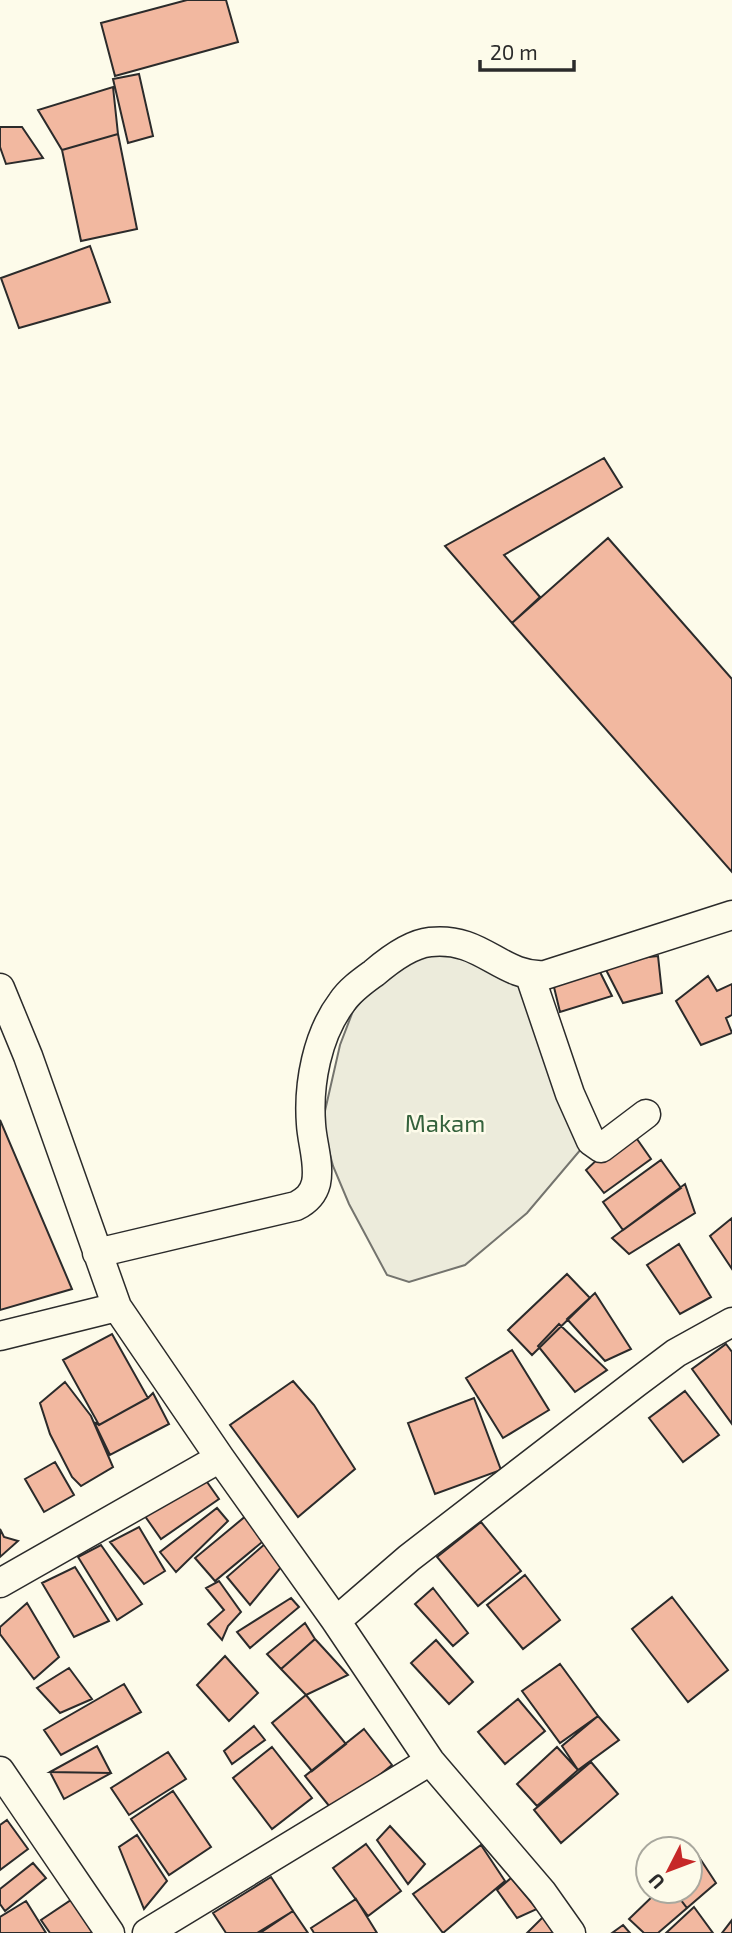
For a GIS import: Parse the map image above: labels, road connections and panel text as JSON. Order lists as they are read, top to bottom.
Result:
{
  "parks": ["Makam"],
  "scale_bar": "20 m",
  "north": "bottom left"
}
